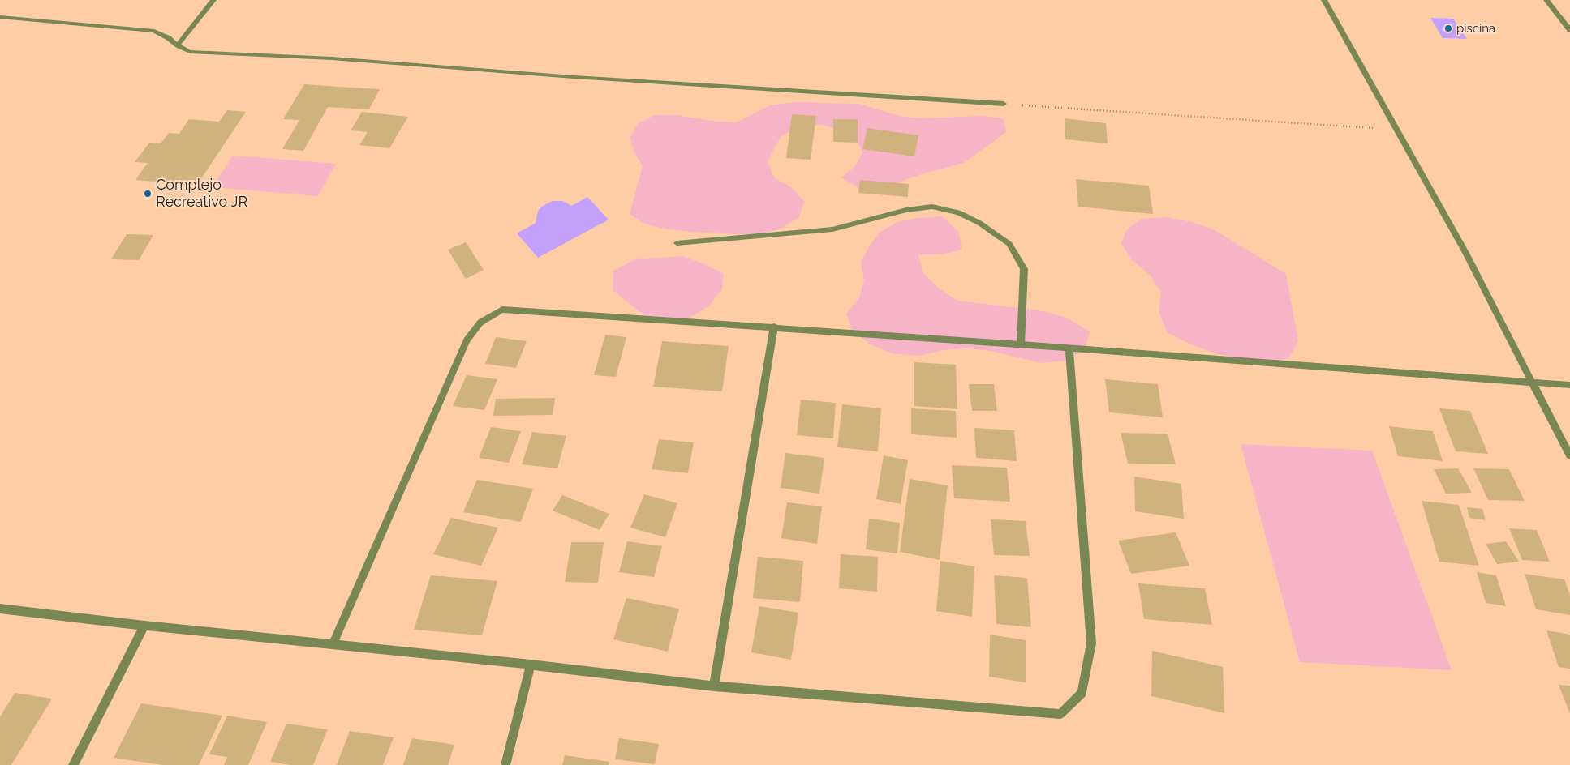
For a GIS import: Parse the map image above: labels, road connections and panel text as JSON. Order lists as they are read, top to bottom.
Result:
{
  "places": ["piscina", "Complejo Recreativo JR"]
}
